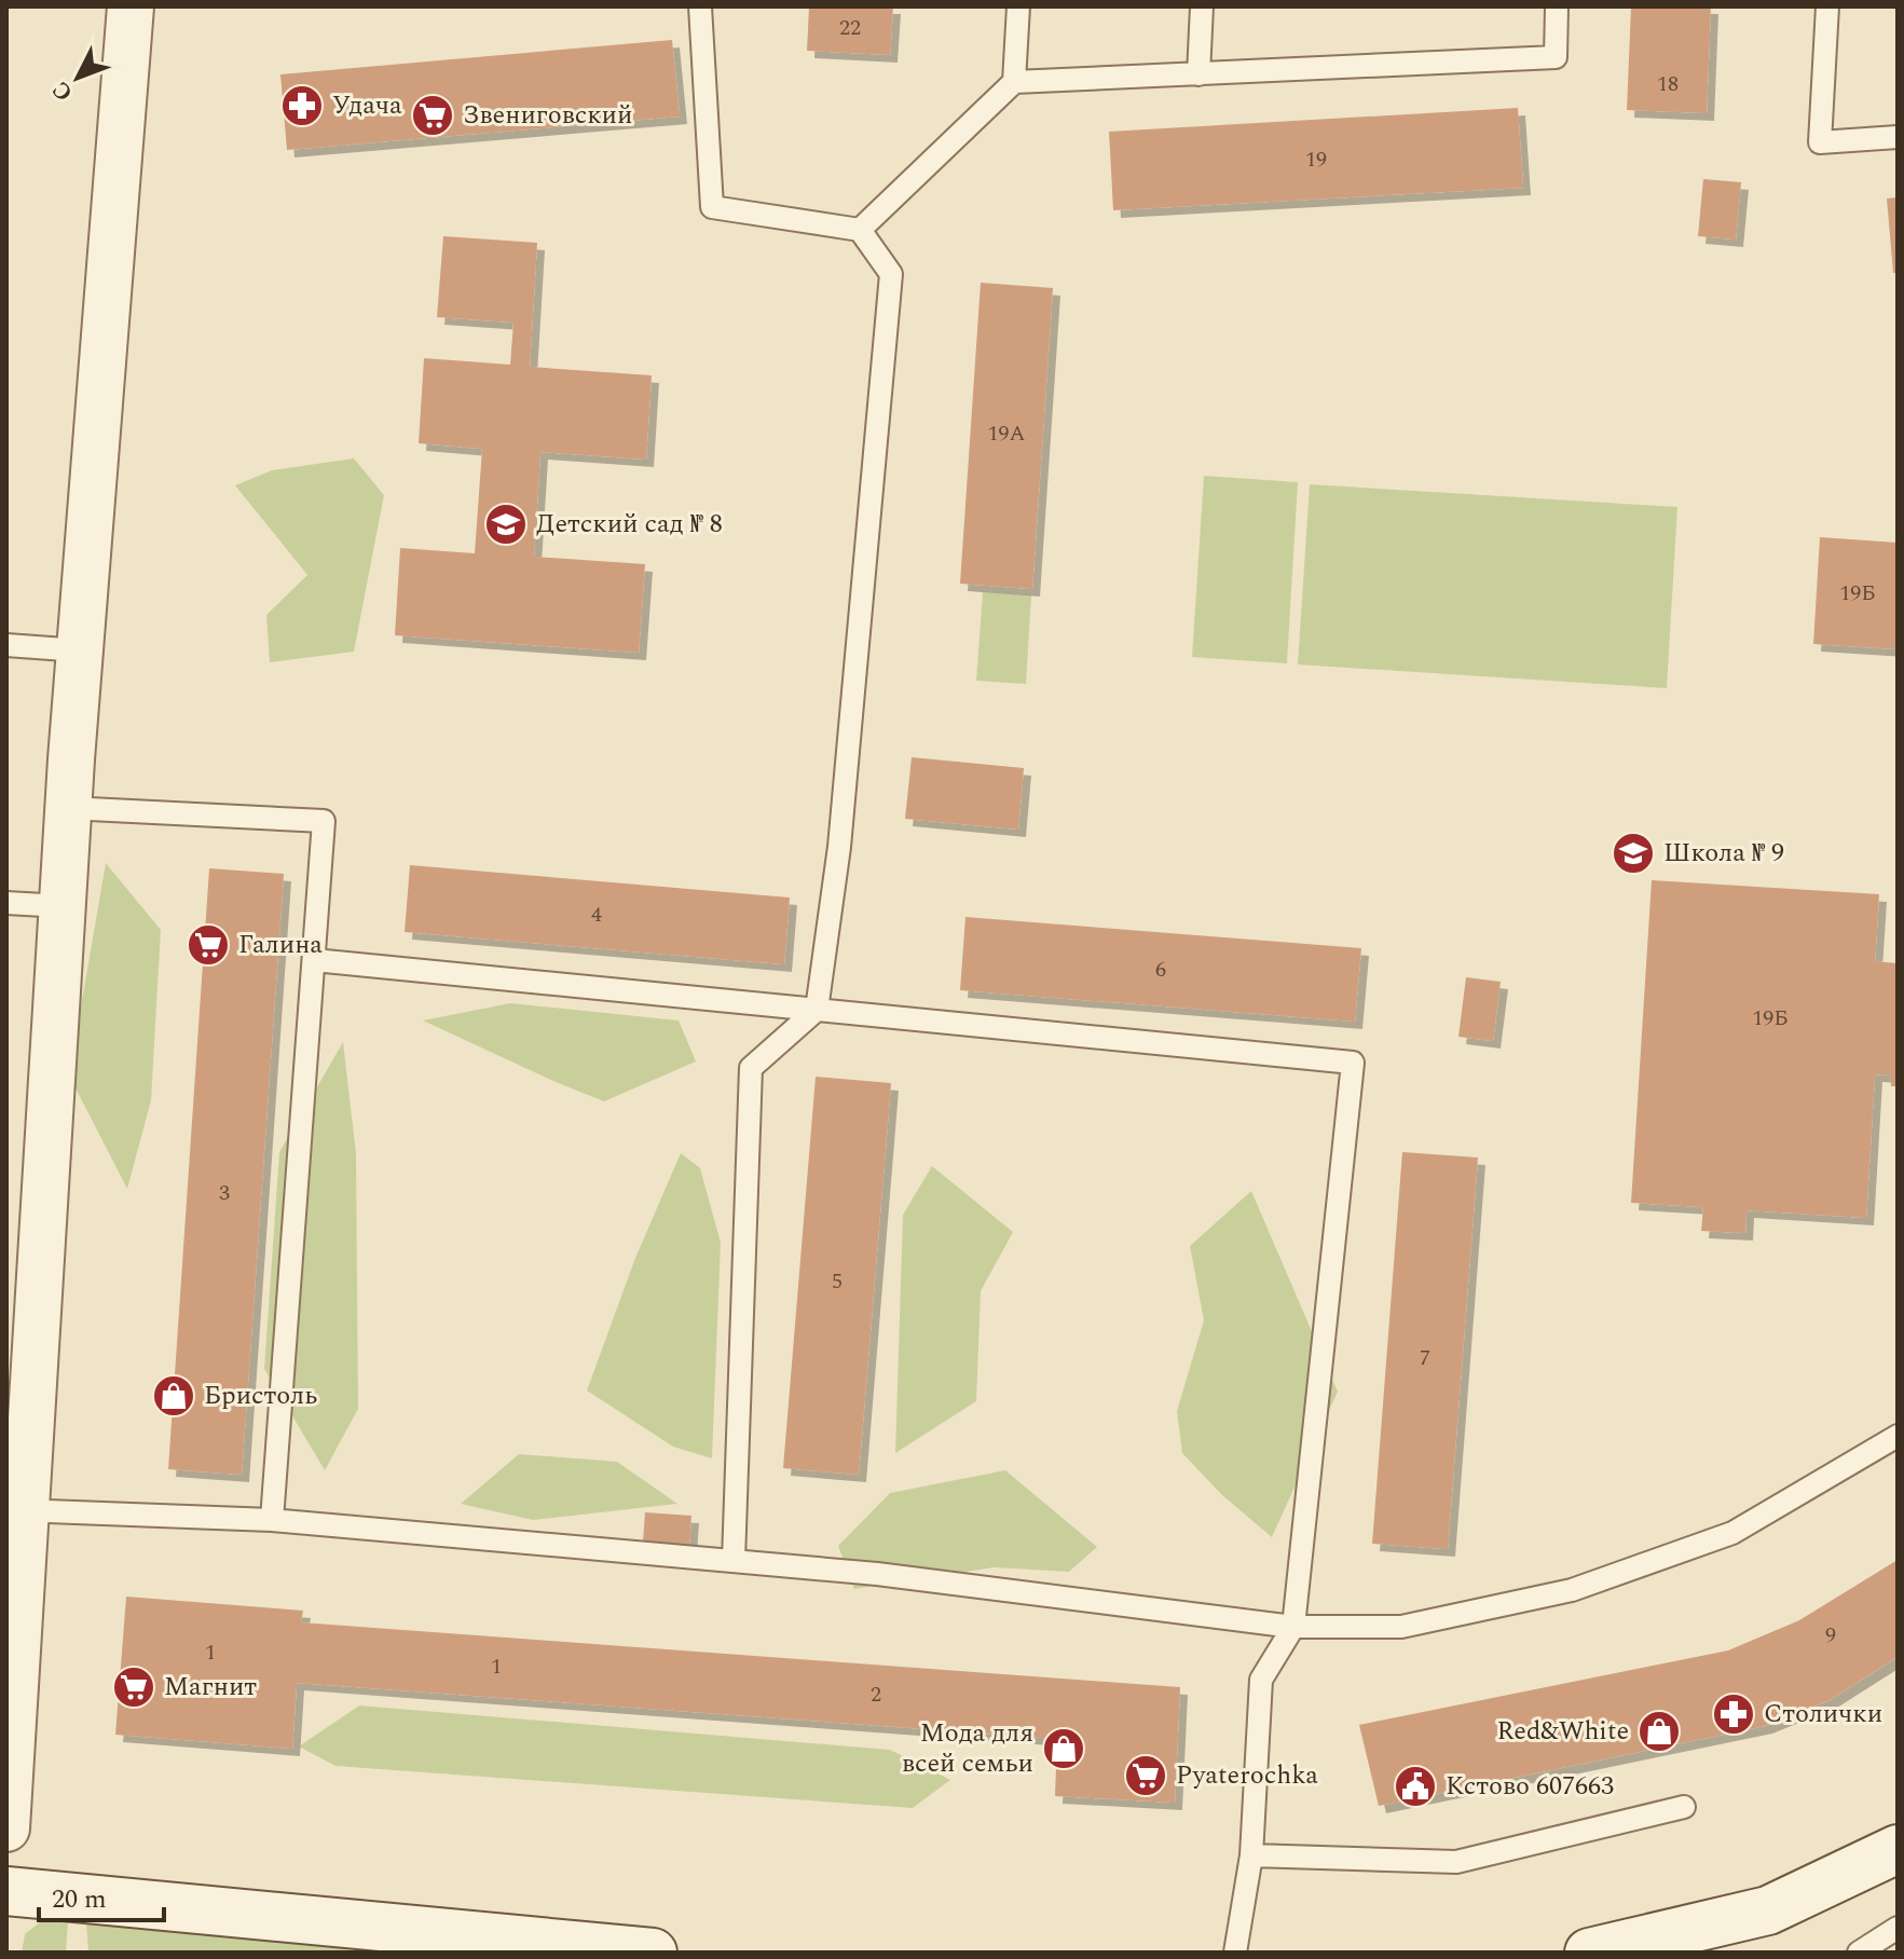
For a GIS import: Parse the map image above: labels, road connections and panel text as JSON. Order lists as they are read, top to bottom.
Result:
{
  "places": {
    "pharmacy": ["Удача", "Столички"],
    "supermarket": [
      "Звениговский",
      "Галина",
      "Магнит",
      "Pyaterochka"
    ],
    "school or university": ["Детский сад № 8", "Школа № 9"],
    "shop": ["Бристоль", "Red&White", "Мода для всей семьи"],
    "public building": ["Кстово 607663"]
  },
  "house_numbers": [
    "22",
    "18",
    "19",
    "19А",
    "19Б",
    "4",
    "6",
    "19Б",
    "3",
    "5",
    "7",
    "9",
    "1",
    "1",
    "2"
  ],
  "scale_bar": "20 m",
  "north": "bottom left"
}
